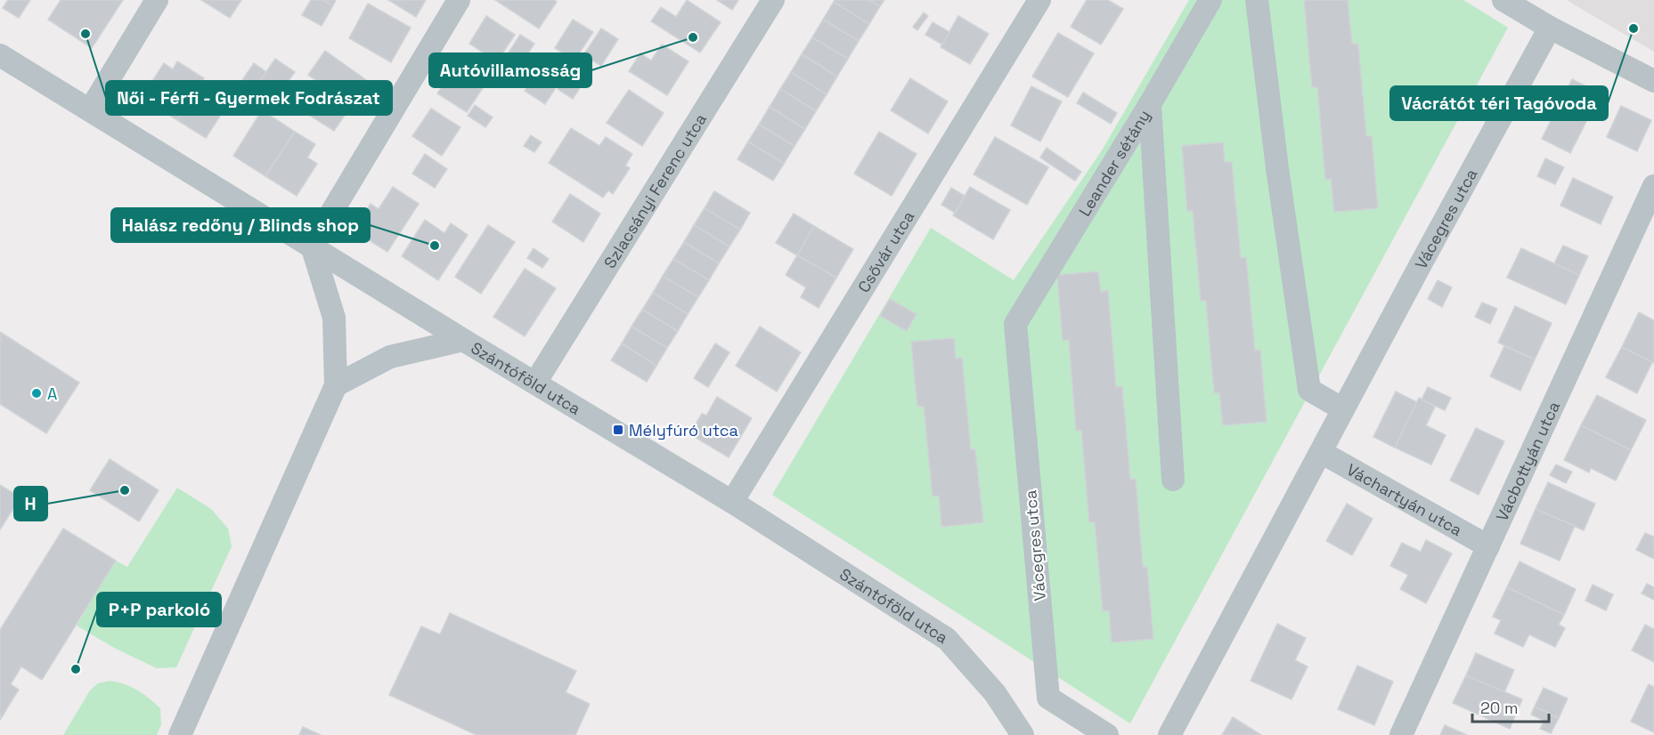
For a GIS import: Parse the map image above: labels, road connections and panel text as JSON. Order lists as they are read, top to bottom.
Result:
{
  "streets": {
    "street": [
      "Leander sétány",
      "Szlacsányi Ferenc utca",
      "Vácegres utca",
      "Csővár utca",
      "Szántóföld utca",
      "Vácbottyán utca",
      "Váchartyán utca"
    ]
  },
  "crossings": [
    ["Leander sétány", "Vácegres utca"],
    ["Szlacsányi Ferenc utca", "Szántóföld utca"],
    ["Vácegres utca", "Váchartyán utca"],
    ["Csővár utca", "Szántóföld utca"],
    ["Vácbottyán utca", "Váchartyán utca"]
  ],
  "places": {
    "other": [
      "Vácrátót téri Tagóvoda",
      "Női - Férfi - Gyermek Fodrászat",
      "Autóvillamosság",
      "Halász redőny / Blinds shop",
      "A",
      "H",
      "P+P parkoló"
    ],
    "transit": ["Mélyfúró utca"]
  },
  "scale_bar": "20 m"
}
